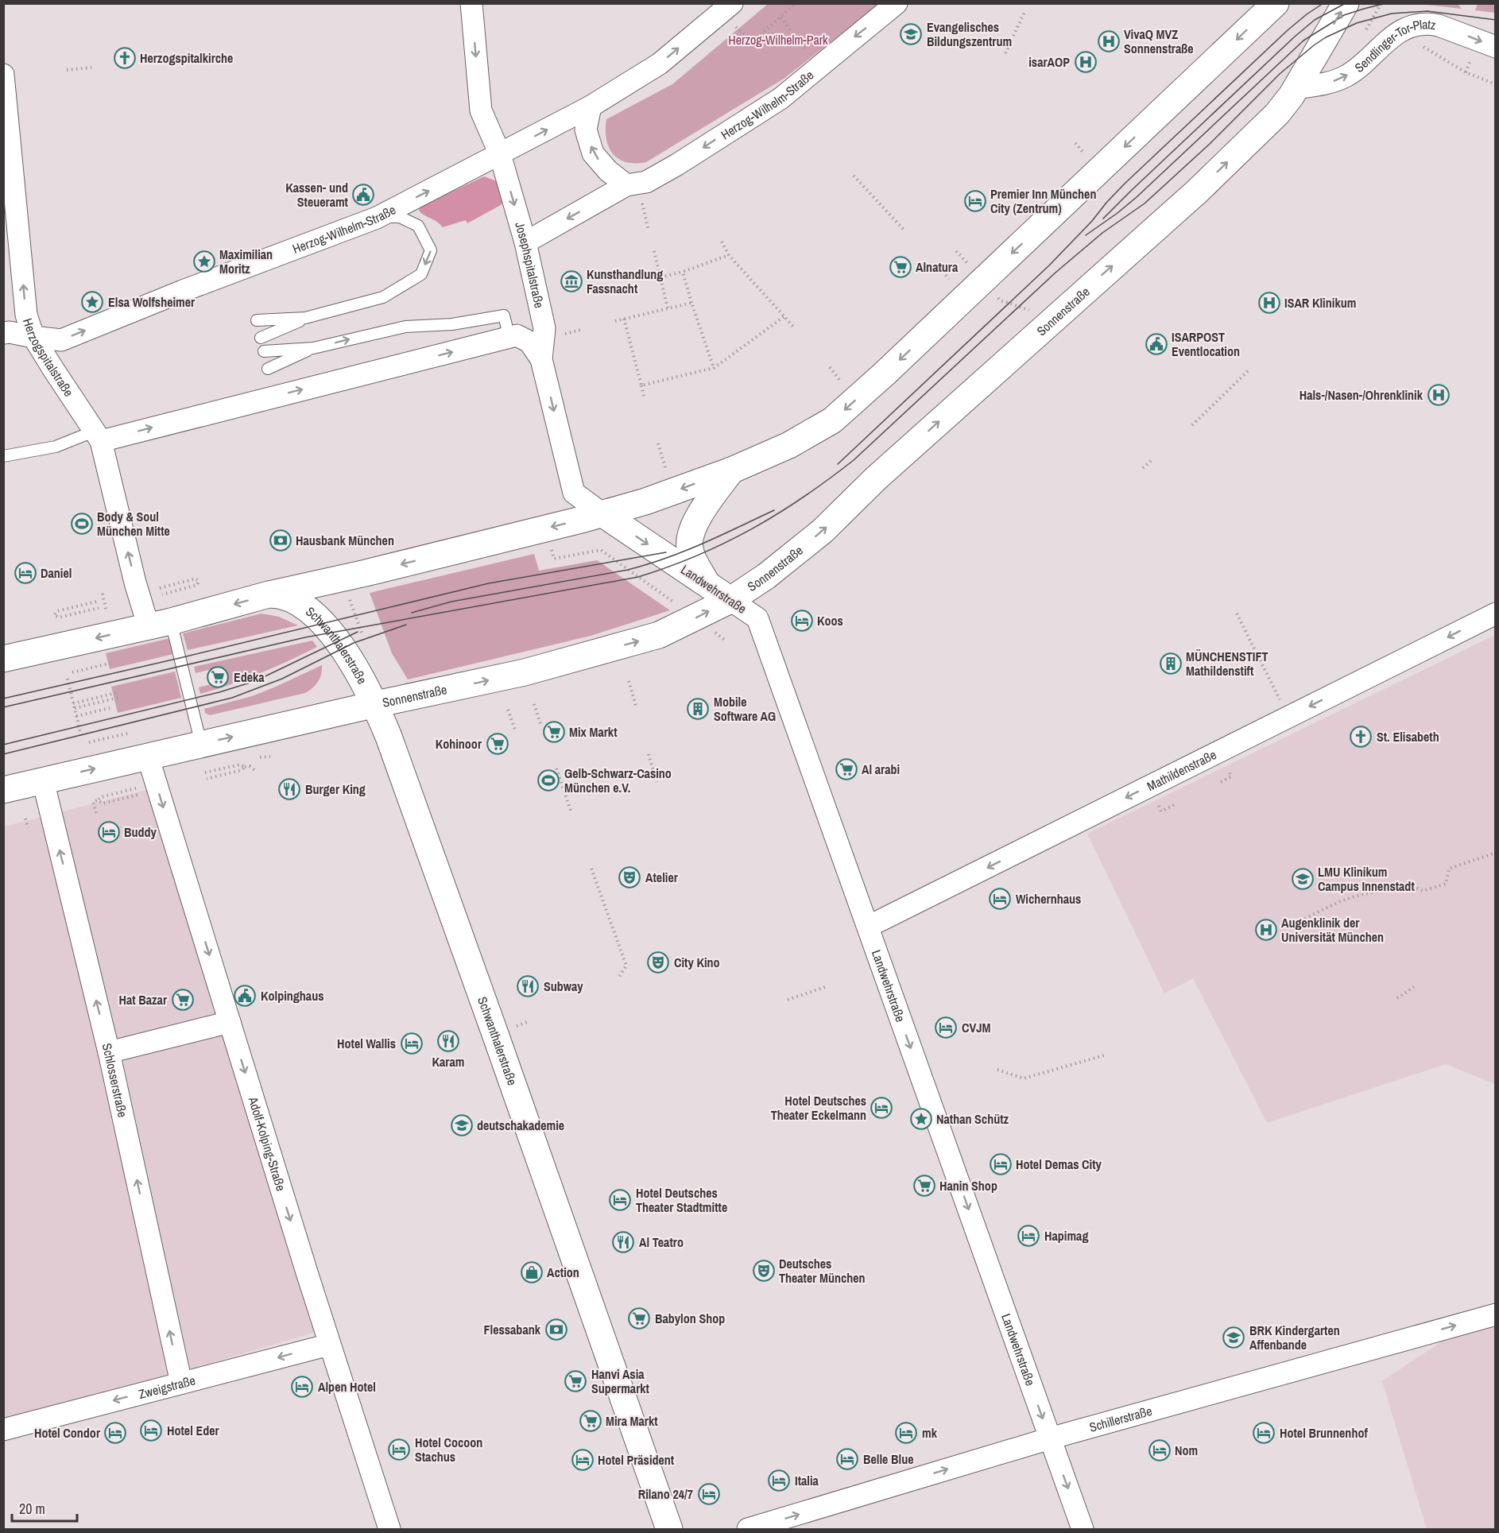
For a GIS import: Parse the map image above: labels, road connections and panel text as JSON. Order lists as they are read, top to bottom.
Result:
{
  "streets": {
    "main road": ["Sonnenstraße", "Landwehrstraße", "Schwanthalerstraße"],
    "street": [
      "Sendlinger-Tor-Platz",
      "Herzog-Wilhelm-Straße",
      "Josephspitalstraße",
      "Herzogspitalstraße",
      "Mathildenstraße",
      "Schlosserstraße",
      "Adolf-Kolping-Straße",
      "Zweigstraße",
      "Schillerstraße"
    ]
  },
  "crossings": [
    ["Sendlinger-Tor-Platz", "Sonnenstraße"],
    ["Herzog-Wilhelm-Straße", "Josephspitalstraße"],
    ["Herzog-Wilhelm-Straße", "Herzogspitalstraße"],
    ["Josephspitalstraße", "Landwehrstraße"],
    ["Sonnenstraße", "Landwehrstraße"],
    ["Sonnenstraße", "Schwanthalerstraße"],
    ["Sonnenstraße", "Schlosserstraße"],
    ["Sonnenstraße", "Adolf-Kolping-Straße"],
    ["Landwehrstraße", "Mathildenstraße"],
    ["Landwehrstraße", "Schillerstraße"],
    ["Schlosserstraße", "Zweigstraße"],
    ["Adolf-Kolping-Straße", "Zweigstraße"]
  ],
  "one_way": [
    "Sendlinger-Tor-Platz",
    "Josephspitalstraße",
    "Herzogspitalstraße",
    "Landwehrstraße",
    "Mathildenstraße",
    "Schlosserstraße",
    "Adolf-Kolping-Straße",
    "Zweigstraße",
    "Schillerstraße"
  ],
  "parks": ["Herzog-Wilhelm-Park"],
  "places": {
    "school or university": [
      "Evangelisches Bildungszentrum",
      "LMU Klinikum Campus Innenstadt",
      "deutschakademie",
      "BRK Kindergarten Affenbande"
    ],
    "hospital": [
      "VivaQ MVZ Sonnenstraße",
      "isarAOP",
      "ISAR Klinikum",
      "Hals-/Nasen-/Ohrenklinik",
      "Augenklinik der Universität München"
    ],
    "church": ["Herzogspitalkirche", "St. Elisabeth"],
    "public building": ["Kassen- und Steueramt", "ISARPOST Eventlocation", "Kolpinghaus"],
    "hotel": [
      "Premier Inn München City (Zentrum)",
      "Daniel",
      "Koos",
      "Buddy",
      "Wichernhaus",
      "CVJM",
      "Hotel Wallis",
      "Hotel Deutsches Theater Eckelmann",
      "Hotel Demas City",
      "Hotel Deutsches Theater Stadtmitte",
      "Hapimag",
      "Alpen Hotel",
      "Hotel Eder",
      "Hotel Condor",
      "mk",
      "Hotel Brunnenhof",
      "Hotel Cocoon Stachus",
      "Nom",
      "Belle Blue",
      "Hotel Präsident",
      "Italia",
      "Rilano 24/7"
    ],
    "place": ["Maximilian Moritz", "Elsa Wolfsheimer", "Nathan Schütz"],
    "supermarket": [
      "Alnatura",
      "Edeka",
      "Mix Markt",
      "Kohinoor",
      "Al arabi",
      "Hat Bazar",
      "Hanin Shop",
      "Babylon Shop",
      "Hanvi Asia Supermarkt",
      "Mira Markt"
    ],
    "museum": ["Kunsthandlung Fassnacht"],
    "sports": ["Body & Soul München Mitte", "Gelb-Schwarz-Casino München e.V."],
    "bank": ["Hausbank München", "Flessabank"],
    "building": ["MÜNCHENSTIFT Mathildenstift", "Mobile Software AG"],
    "restaurant": [
      "Burger King",
      "Subway",
      "Karam",
      "Al Teatro"
    ],
    "theatre": ["Atelier", "City Kino", "Deutsches Theater München"],
    "shop": ["Action"]
  },
  "scale_bar": "20 m"
}
